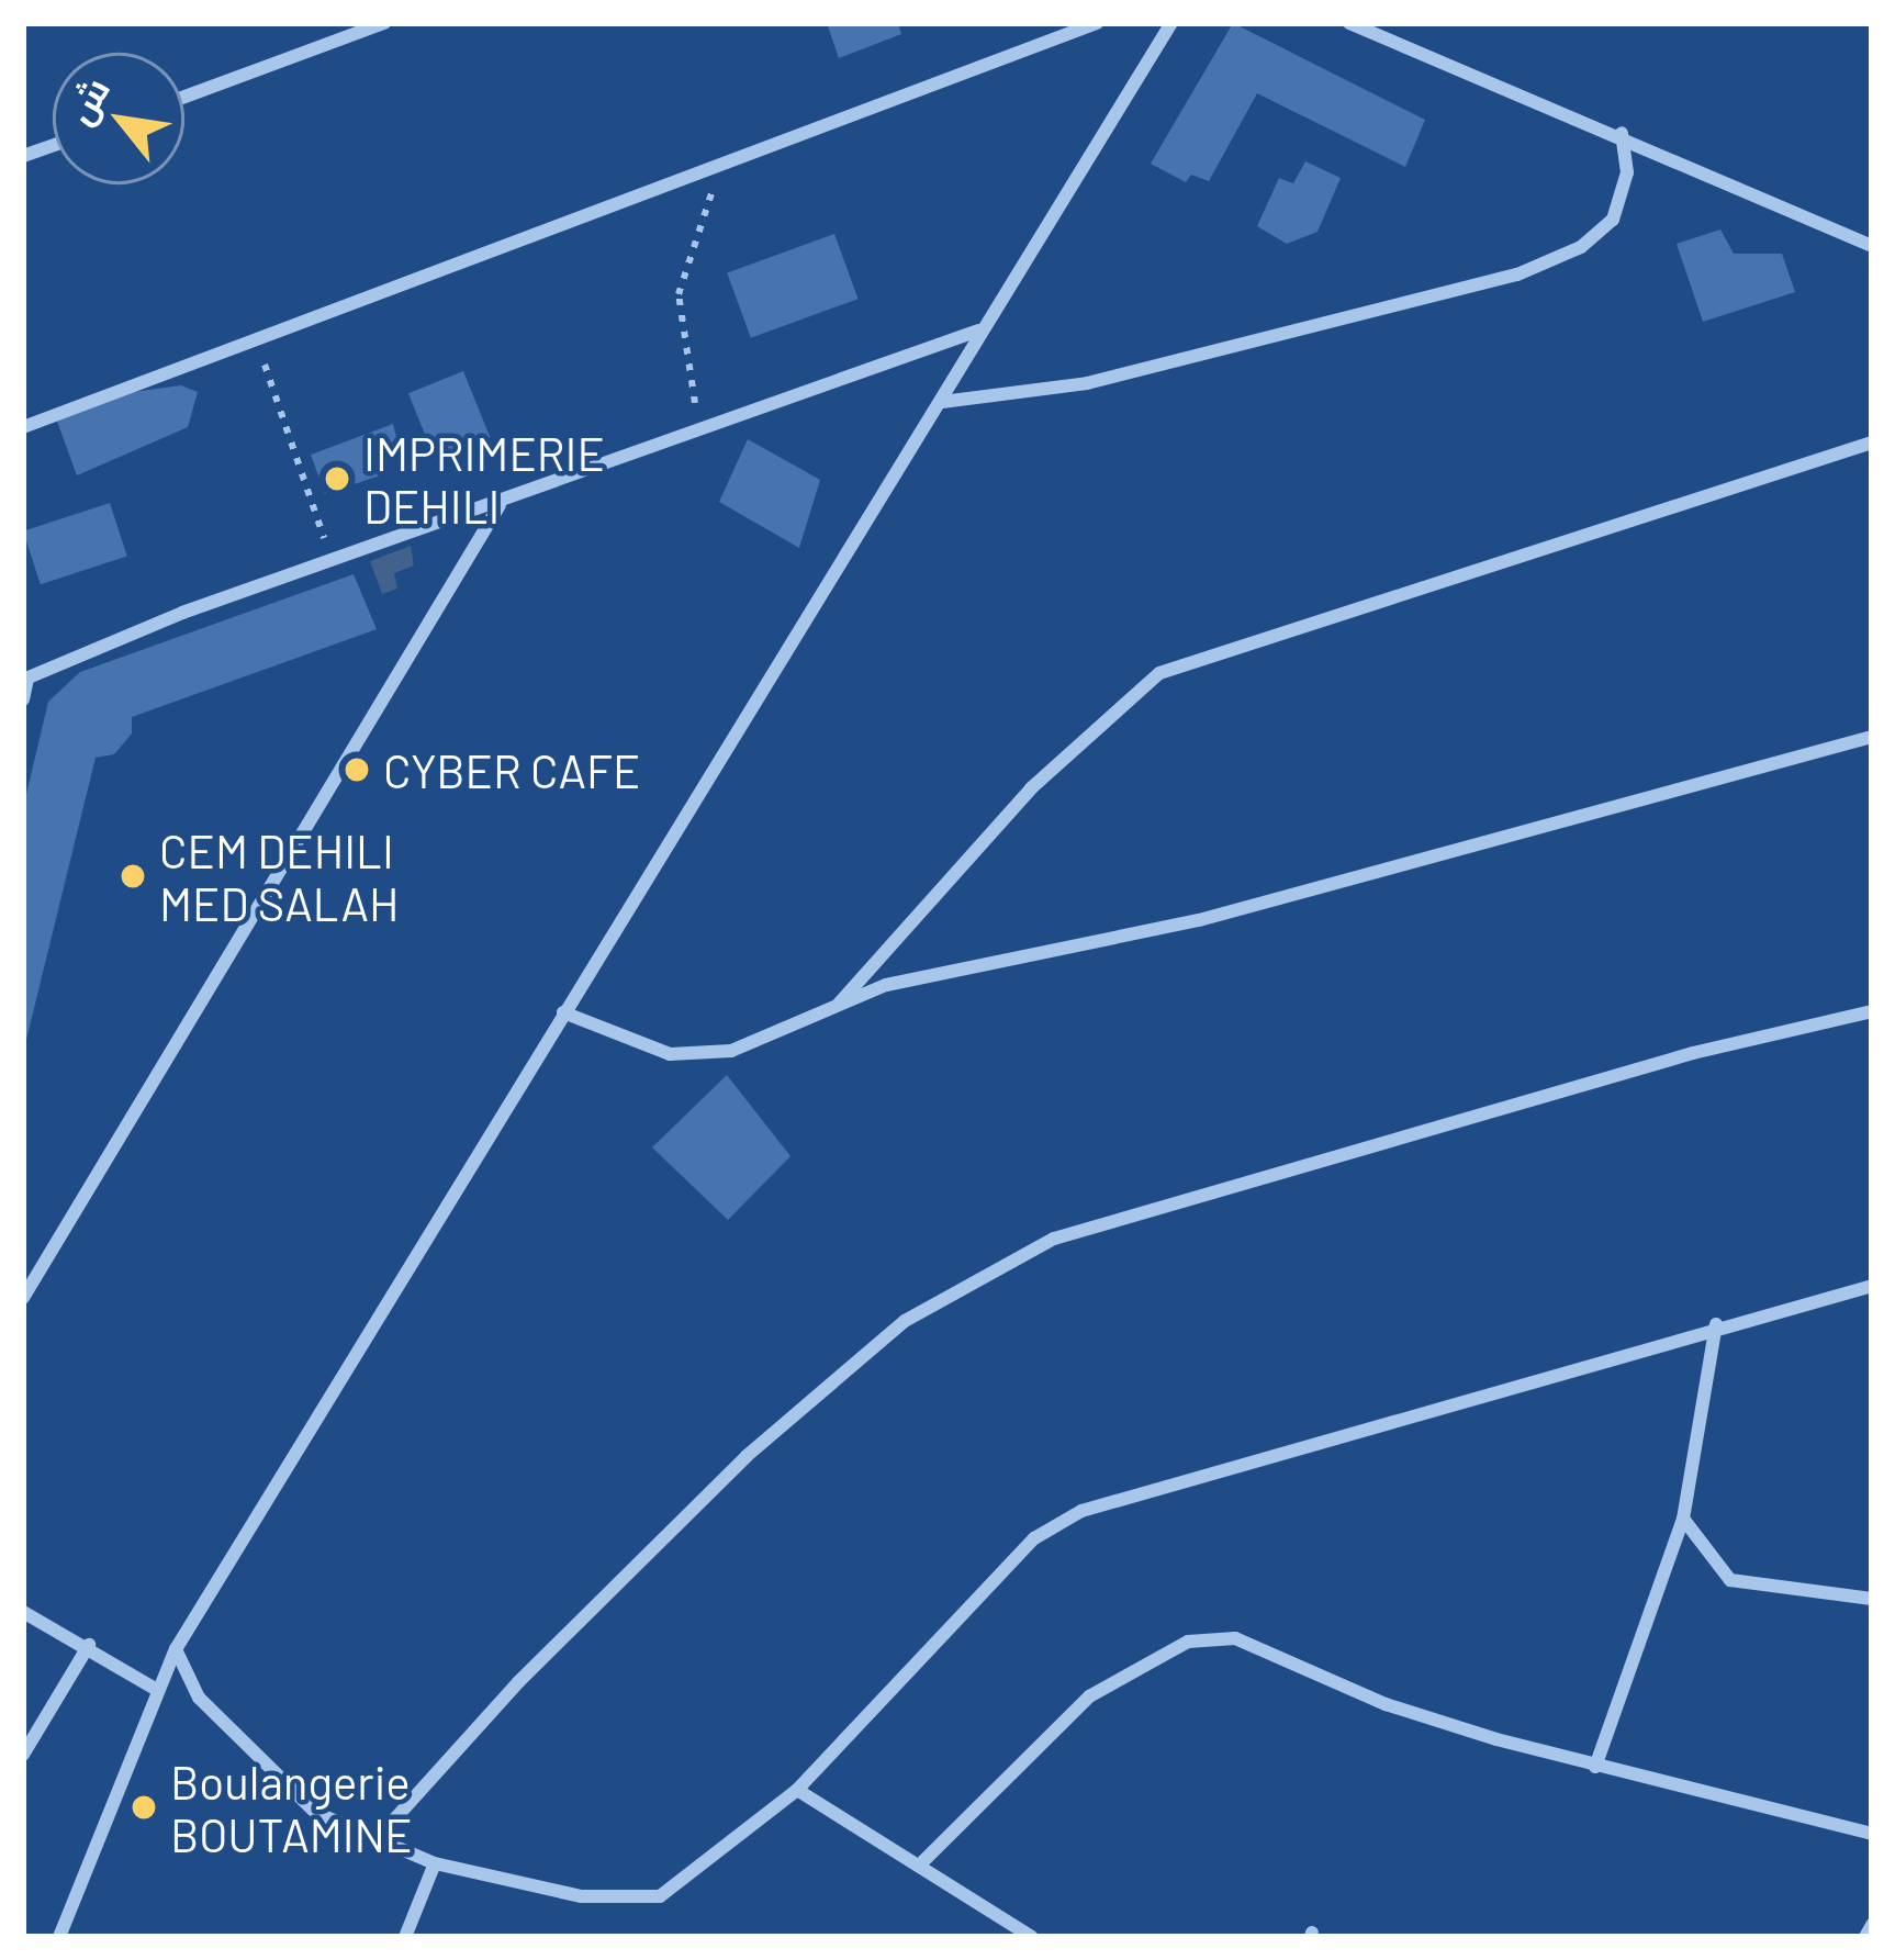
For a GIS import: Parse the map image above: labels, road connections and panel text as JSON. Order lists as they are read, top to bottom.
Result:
{
  "places": [
    "IMPRIMERIE DEHILI",
    "CYBER CAFE",
    "CEM DEHILI MED SALAH",
    "Boulangerie BOUTAMINE"
  ],
  "north": "top left"
}
